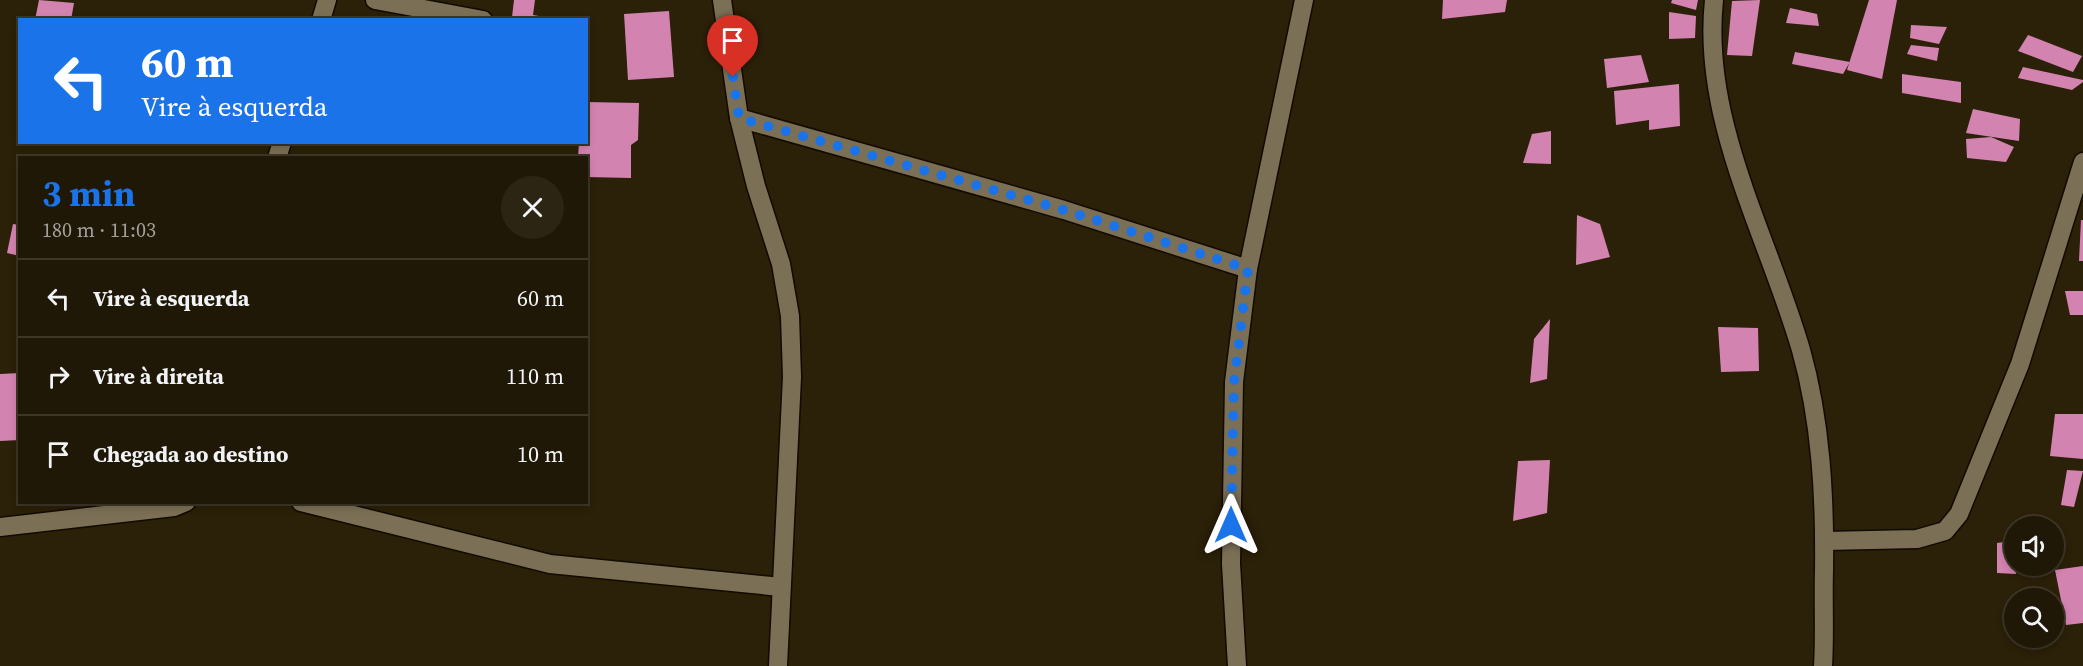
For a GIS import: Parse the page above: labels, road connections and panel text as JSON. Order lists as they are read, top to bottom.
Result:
{
  "page": {
    "turn": ["60 m", "Vire à esquerda"],
    "heading": ["3 min", "180 m · 11:03"],
    "list": [
      {
        "name": "Vire à esquerda",
        "value": "60 m"
      },
      {
        "name": "Vire à direita",
        "value": "110 m"
      },
      {
        "name": "Chegada ao destino",
        "value": "10 m"
      }
    ]
  }
}
